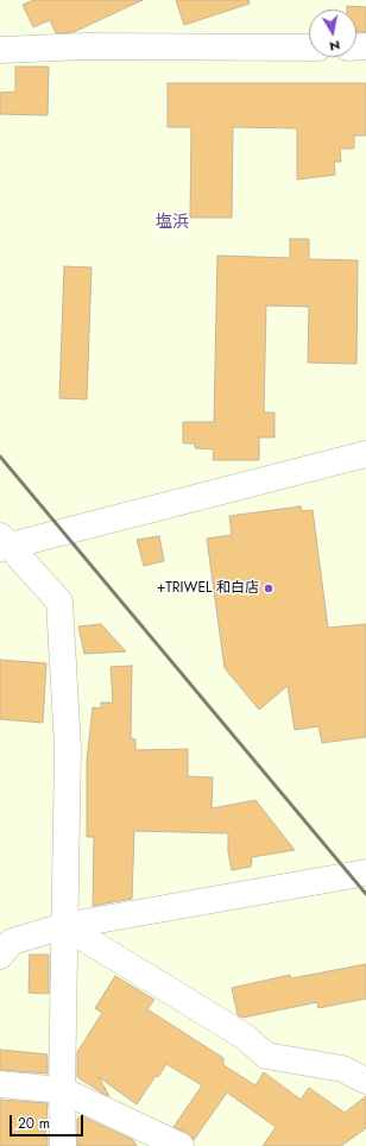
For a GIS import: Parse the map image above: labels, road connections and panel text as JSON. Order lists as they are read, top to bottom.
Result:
{
  "districts": ["塩浜"],
  "places": ["+TRIWEL 和白店"],
  "scale_bar": "20 m",
  "north": "bottom"
}
